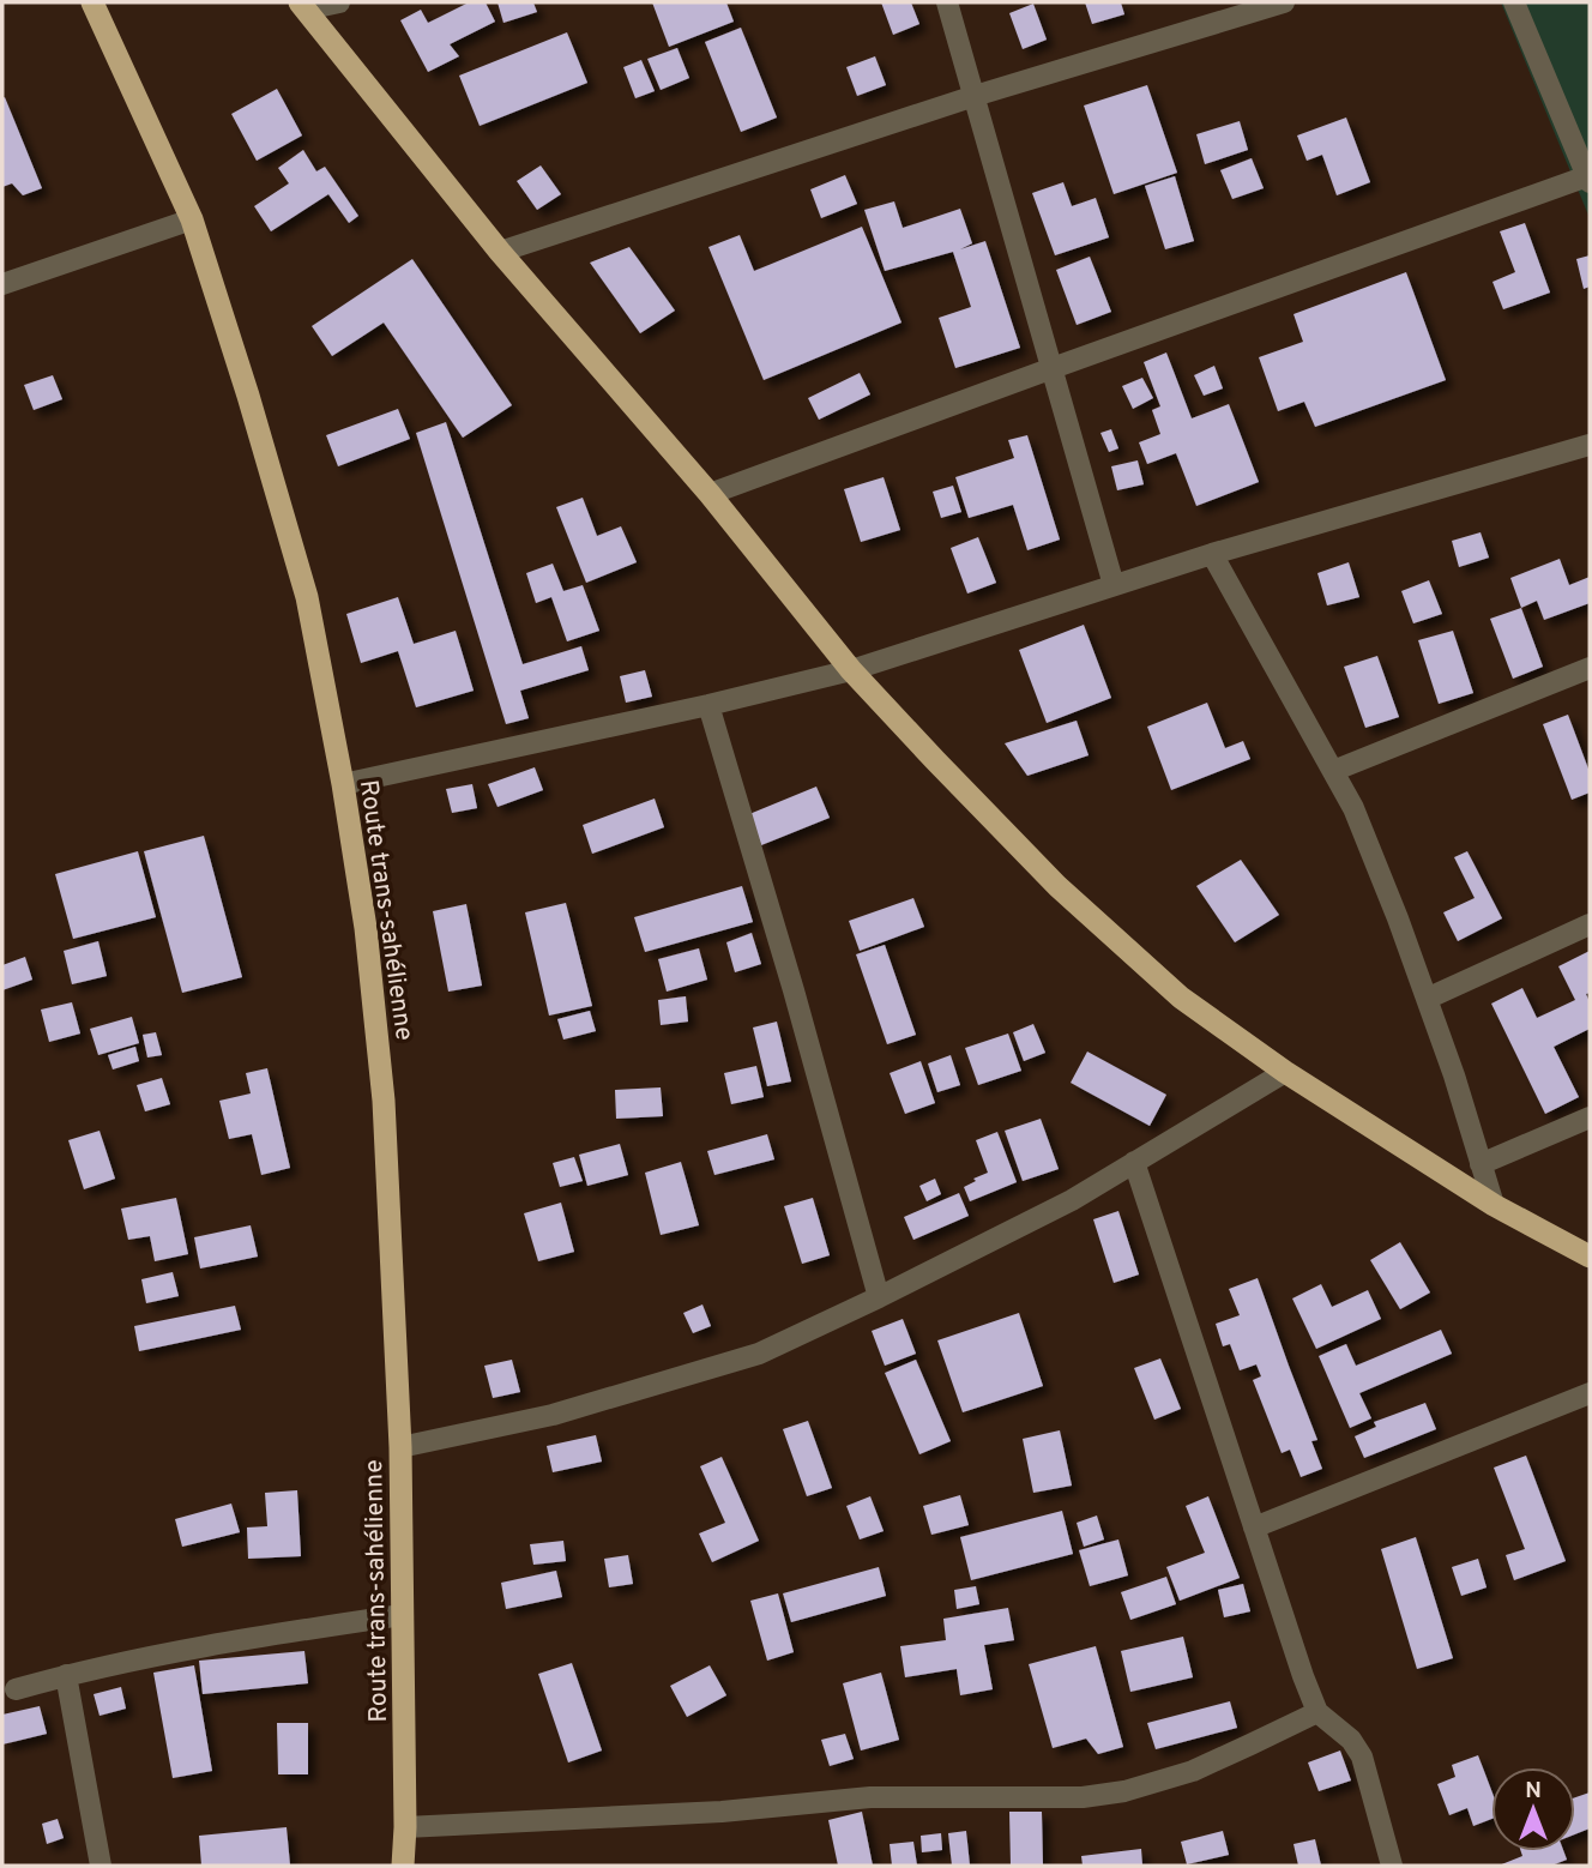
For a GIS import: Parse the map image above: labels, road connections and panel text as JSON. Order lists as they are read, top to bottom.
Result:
{
  "streets": {
    "highway": ["Route trans-sahélienne"]
  },
  "north": "top"
}
